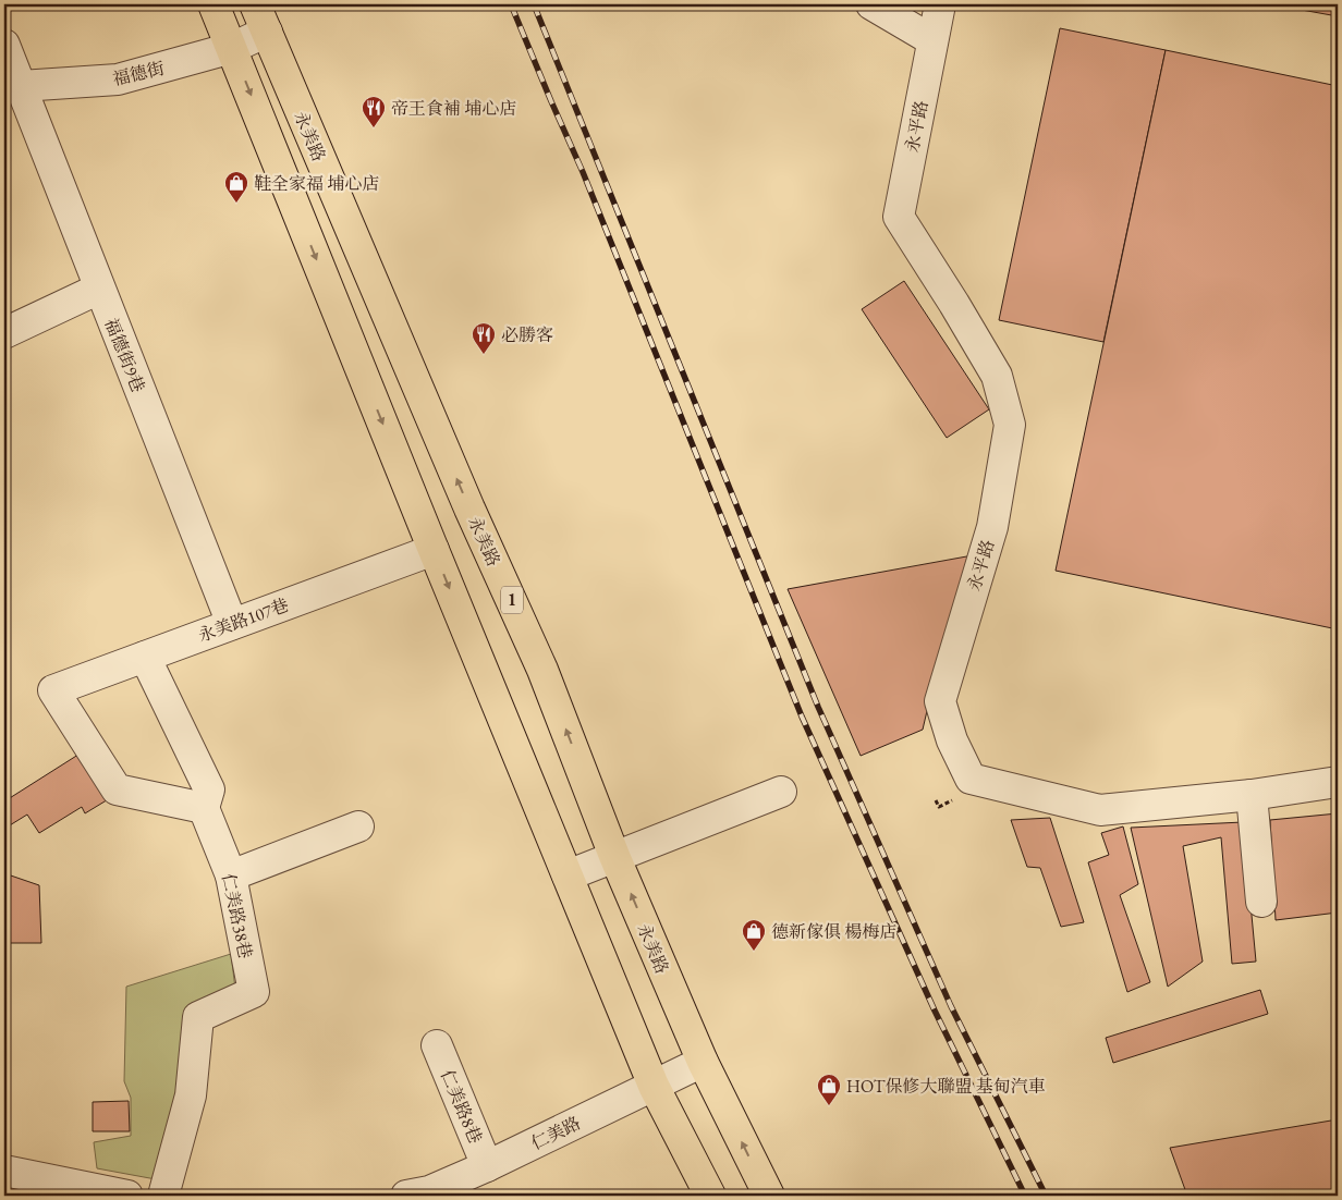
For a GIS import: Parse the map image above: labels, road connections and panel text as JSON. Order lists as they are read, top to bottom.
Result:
{
  "streets": {
    "main road": ["永美路", "1"],
    "street": [
      "福德街",
      "永平路",
      "福德街9巷",
      "永美路107巷",
      "仁美路38巷",
      "仁美路8巷",
      "仁美路"
    ]
  },
  "crossings": [
    ["福德街", "永美路"],
    ["福德街", "福德街9巷"],
    ["永美路", "仁美路"],
    ["福德街9巷", "永美路107巷"],
    ["永美路107巷", "仁美路38巷"],
    ["仁美路8巷", "仁美路"]
  ],
  "places": {
    "restaurant": ["帝王食補 埔心店", "必勝客"],
    "shop": ["鞋全家福 埔心店", "德新傢俱 楊梅店", "HOT保修大聯盟 基甸汽車"]
  }
}
